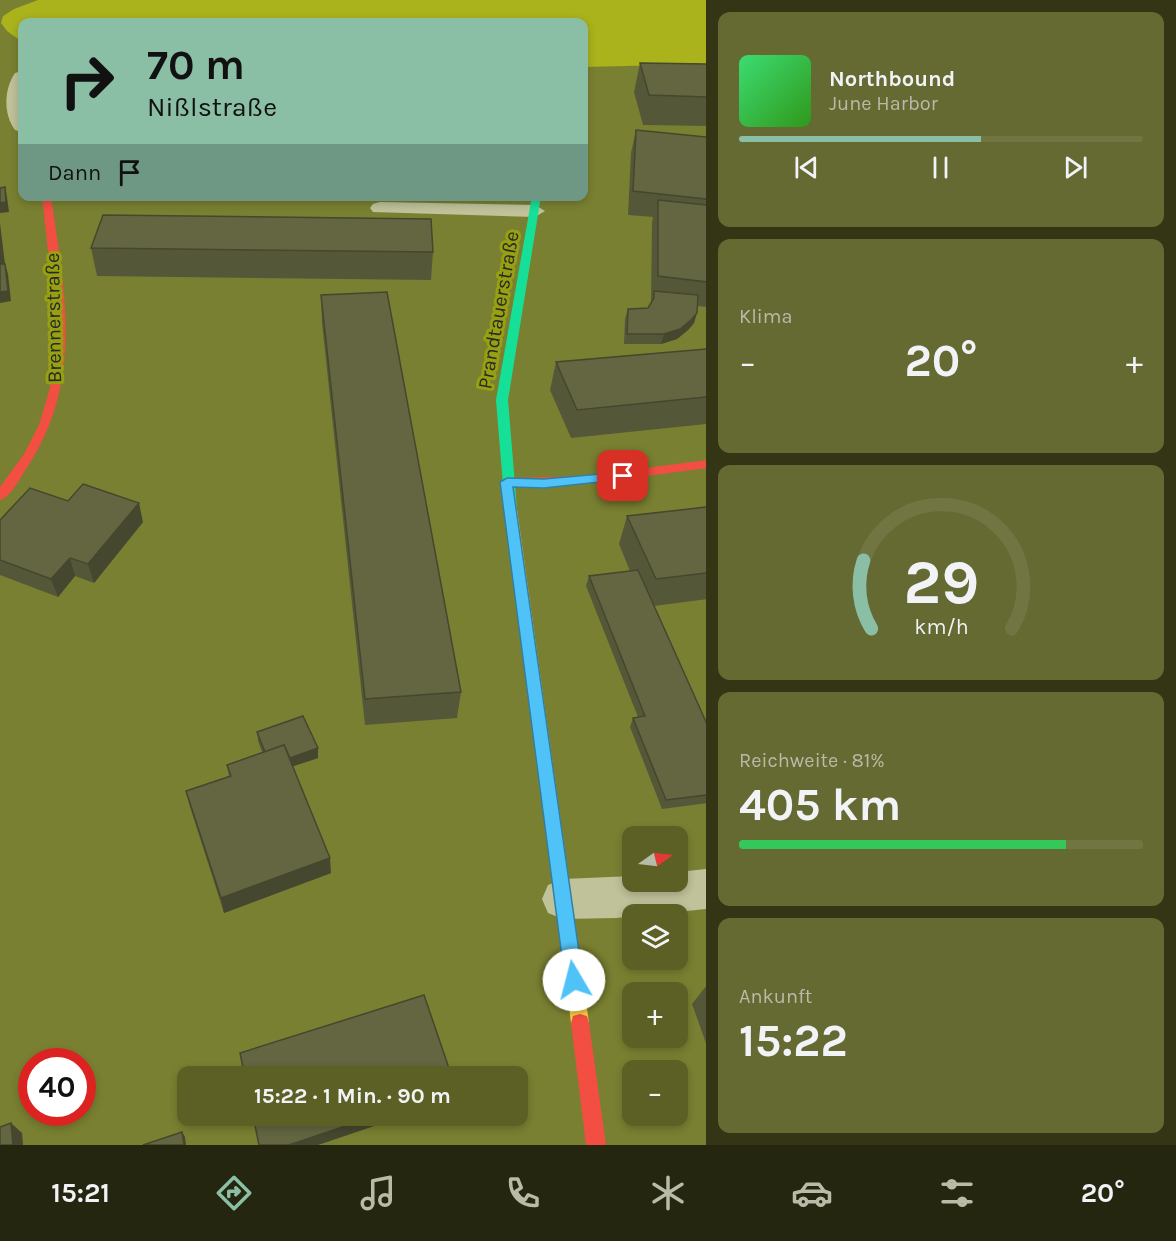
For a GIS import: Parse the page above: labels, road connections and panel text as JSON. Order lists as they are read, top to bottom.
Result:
{
  "streets": {
    "street": ["Prandtauerstraße", "Brennerstraße"]
  },
  "north": "right",
  "page": {
    "turn": ["70 m", "Nißlstraße"],
    "song": ["Northbound", "June Harbor"],
    "then": "Dann",
    "tile": [
      "Klima",
      ["Reichweite · 81%", "405 km"],
      ["Ankunft", "15:22"]
    ],
    "heat": ["−", "20°", "+"],
    "map_buttons": ["+", "−"],
    "limit": "40",
    "trip": "15:22 · 1 Min. · 90 m",
    "tabs": ["15:21", "20°"],
    "gauge": ["29", "km/h"]
  }
}
